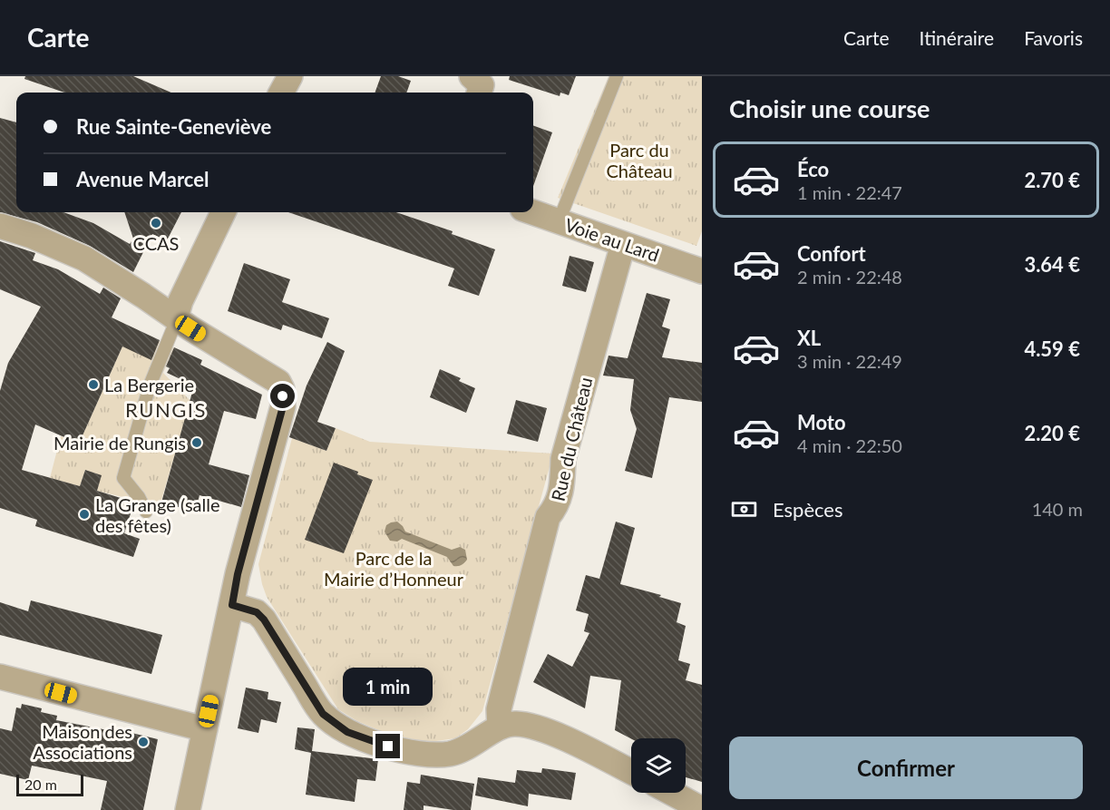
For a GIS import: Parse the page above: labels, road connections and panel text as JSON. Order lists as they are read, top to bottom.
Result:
{
  "streets": {
    "street": ["Voie au Lard", "Rue du Château"]
  },
  "crossings": [
    ["Voie au Lard", "Rue du Château"]
  ],
  "districts": ["RUNGIS"],
  "parks": ["Parc du Château", "Parc de la Mairie d’Honneur"],
  "places": [
    "CCAS",
    "La Bergerie",
    "Mairie de Rungis",
    "La Grange (salle des fêtes)",
    "Maison des Associations"
  ],
  "scale_bar": "20 m",
  "page": {
    "header": "Carte",
    "nav": ["Carte", "Itinéraire", "Favoris"],
    "heading": "Choisir une course",
    "banner": ["Rue Sainte-Geneviève", "Avenue Marcel"],
    "list": [
      {
        "name": "Éco",
        "note": "1 min · 22:47",
        "value": "2.70 €"
      },
      {
        "name": "Confort",
        "note": "2 min · 22:48",
        "value": "3.64 €"
      },
      {
        "name": "XL",
        "note": "3 min · 22:49",
        "value": "4.59 €"
      },
      {
        "name": "Moto",
        "note": "4 min · 22:50",
        "value": "2.20 €"
      }
    ],
    "pay": ["Espèces", "140 m"],
    "bubble": "1 min",
    "buttons": "Confirmer",
    "scale": "20 m"
  }
}
